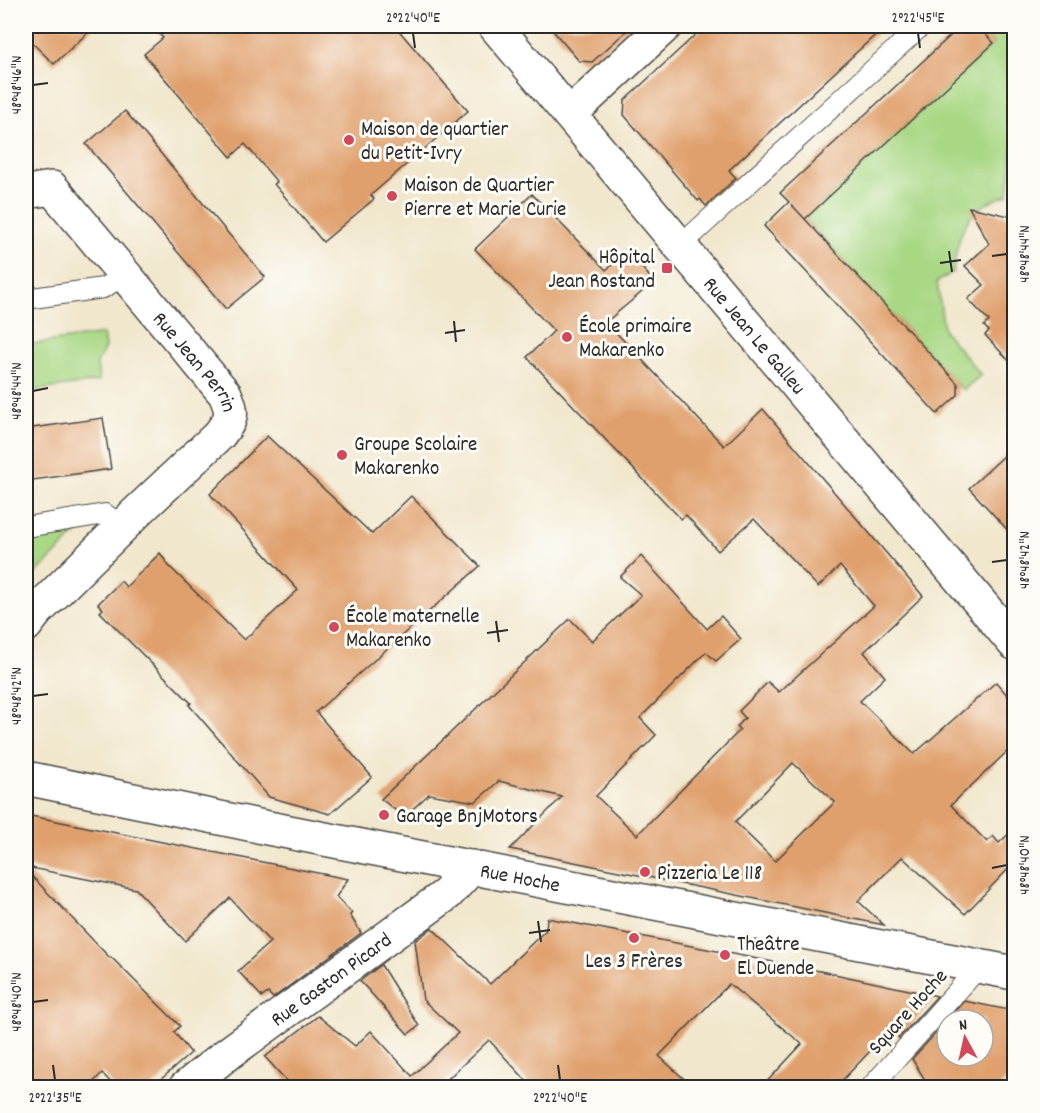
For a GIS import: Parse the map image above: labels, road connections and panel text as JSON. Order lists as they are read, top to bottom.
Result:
{
  "streets": {
    "street": [
      "Rue Jean Le Galleu",
      "Rue Jean Perrin",
      "Rue Hoche",
      "Rue Gaston Picard"
    ],
    "lane": ["Square Hoche"]
  },
  "crossings": [
    ["Rue Hoche", "Rue Gaston Picard"],
    ["Rue Hoche", "Square Hoche"]
  ],
  "places": {
    "other": [
      "Maison de quartier du Petit-Ivry",
      "Maison de Quartier Pierre et Marie Curie",
      "École primaire Makarenko",
      "Groupe Scolaire Makarenko",
      "École maternelle Makarenko",
      "Garage BnjMotors",
      "Pizzeria Le 118",
      "Les 3 Frères",
      "Theâtre El Duende"
    ],
    "transit": ["Hôpital Jean Rostand"]
  },
  "north": "top",
  "coordinates": [
    "2°22'40\"E",
    "2°22'45\"E",
    "48°48'46\"N",
    "48°48'44\"N",
    "48°48'42\"N",
    "48°48'40\"N",
    "2°22'35\"E"
  ]
}
